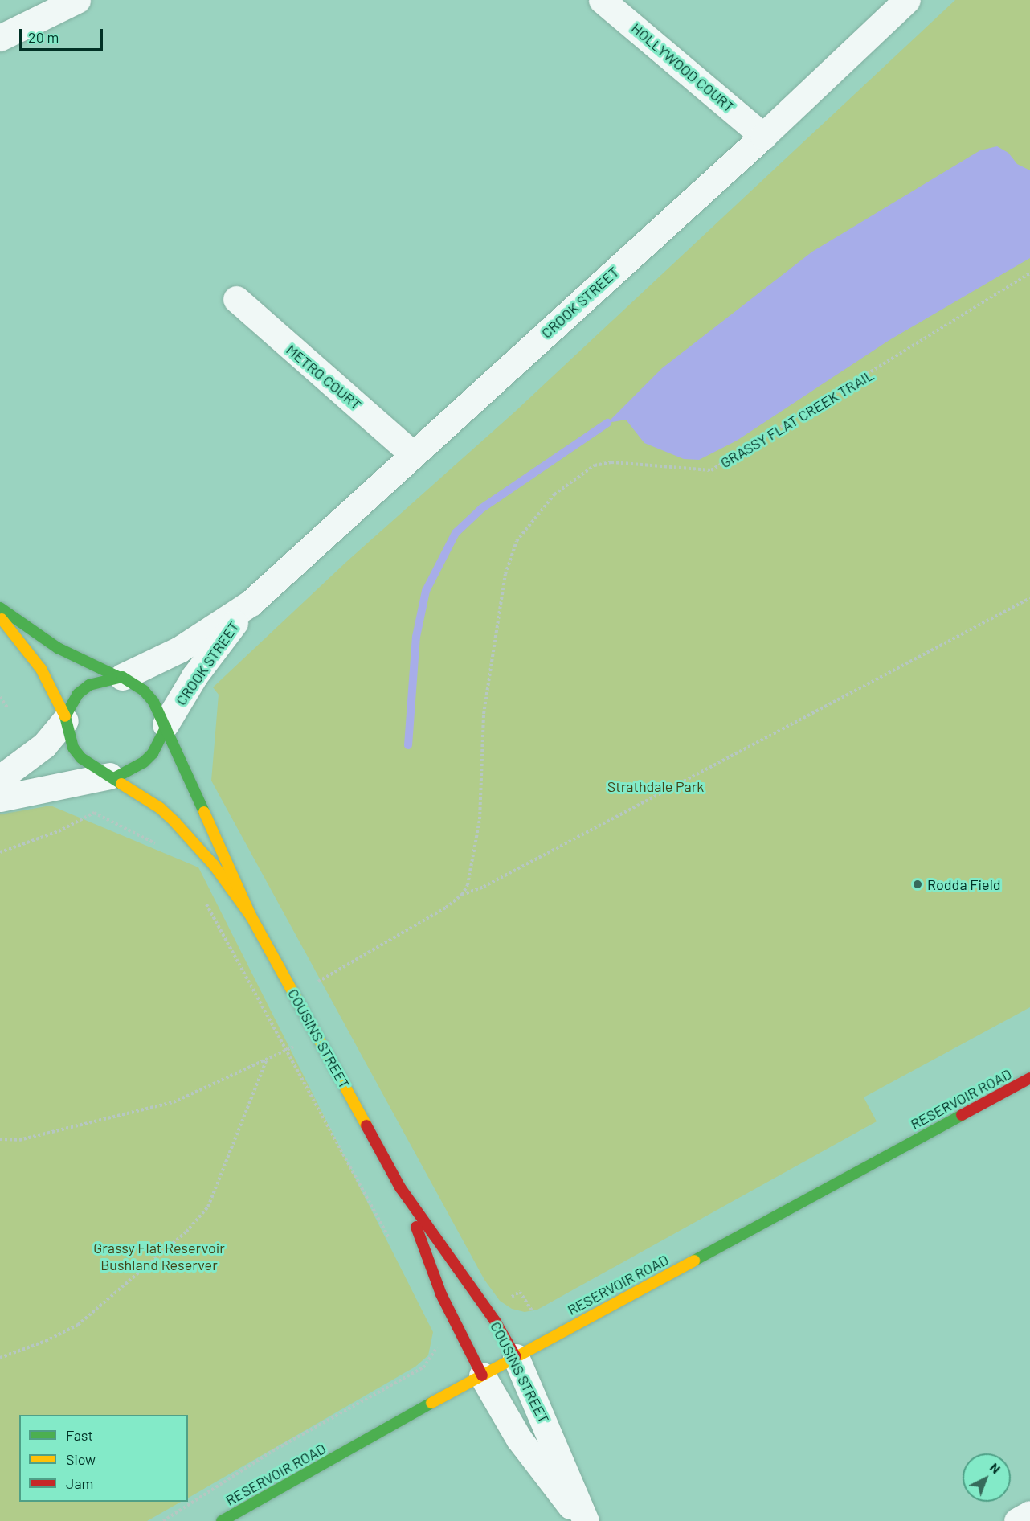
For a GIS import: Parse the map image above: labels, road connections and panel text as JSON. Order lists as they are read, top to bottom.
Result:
{
  "streets": {
    "street": [
      "HOLLYWOOD COURT",
      "CROOK STREET",
      "METRO COURT",
      "COUSINS STREET",
      "RESERVOIR ROAD"
    ],
    "path": ["GRASSY FLAT CREEK TRAIL"]
  },
  "crossings": [
    ["HOLLYWOOD COURT", "CROOK STREET"],
    ["CROOK STREET", "METRO COURT"],
    ["CROOK STREET", "COUSINS STREET"],
    ["COUSINS STREET", "RESERVOIR ROAD"]
  ],
  "parks": ["Strathdale Park", "Grassy Flat Reservoir Bushland Reserver"],
  "places": ["Rodda Field"],
  "legend": ["Fast", "Slow", "Jam"],
  "scale_bar": "20 m",
  "north": "top right"
}
